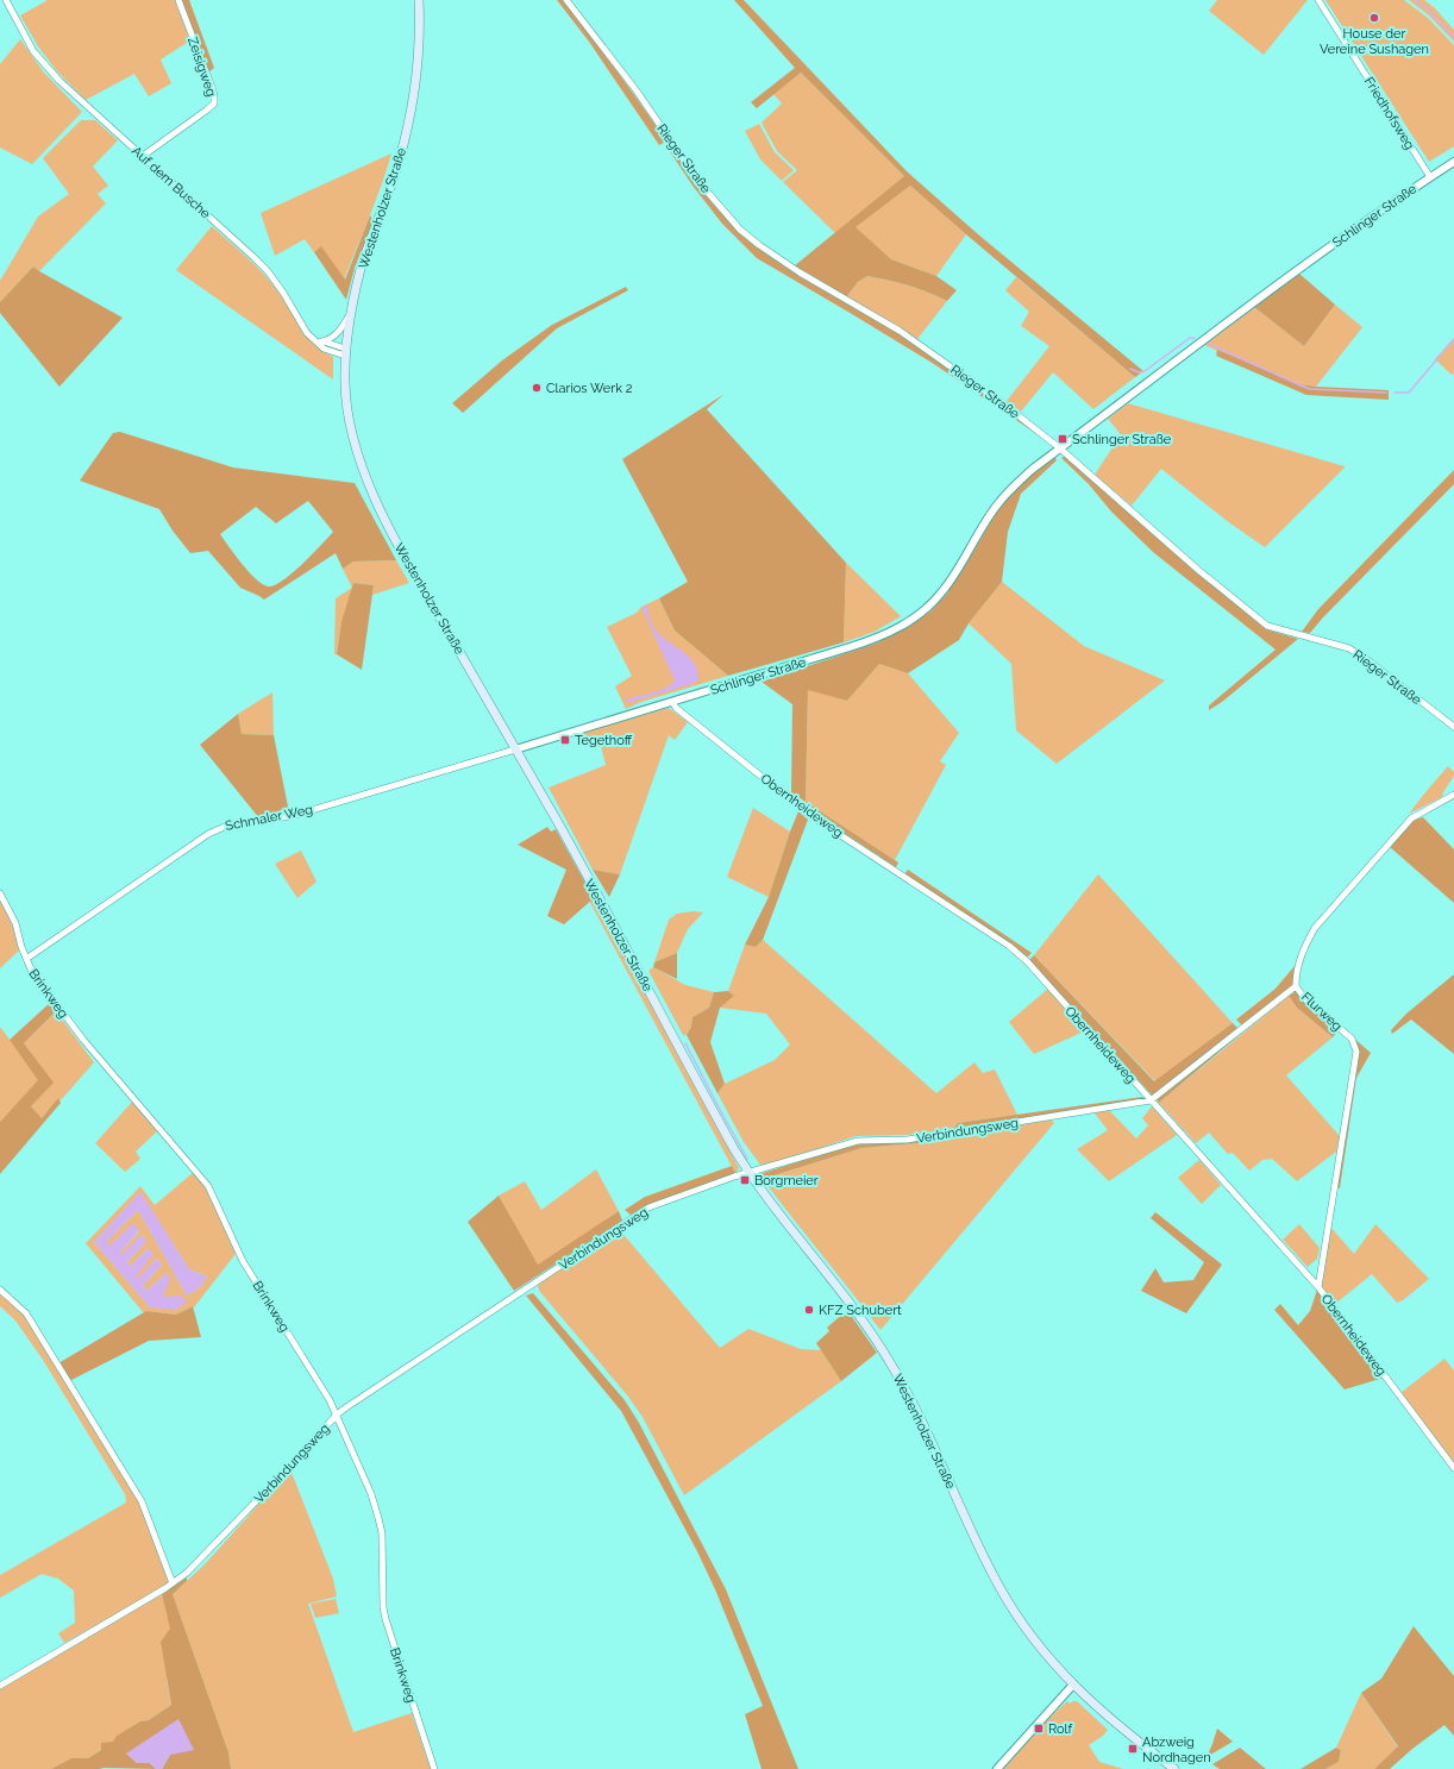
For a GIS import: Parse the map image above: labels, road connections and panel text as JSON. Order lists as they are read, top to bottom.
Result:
{
  "streets": {
    "main road": ["Westenholzer Straße"],
    "street": [
      "Zeisigweg",
      "Friedhofsweg",
      "Rieger Straße",
      "Auf dem Busche",
      "Schlinger Straße",
      "Obernheideweg",
      "Schmaler Weg",
      "Brinkweg",
      "Flurweg",
      "Verbindungsweg"
    ]
  },
  "crossings": [
    ["Zeisigweg", "Auf dem Busche"],
    ["Friedhofsweg", "Schlinger Straße"],
    ["Rieger Straße", "Schlinger Straße"],
    ["Westenholzer Straße", "Schlinger Straße"],
    ["Westenholzer Straße", "Schmaler Weg"],
    ["Westenholzer Straße", "Verbindungsweg"],
    ["Schlinger Straße", "Obernheideweg"],
    ["Schlinger Straße", "Schmaler Weg"],
    ["Obernheideweg", "Flurweg"],
    ["Obernheideweg", "Verbindungsweg"],
    ["Schmaler Weg", "Brinkweg"],
    ["Brinkweg", "Verbindungsweg"],
    ["Flurweg", "Verbindungsweg"]
  ],
  "places": {
    "other": ["House der Vereine Sushagen", "Clarios Werk 2", "KFZ Schubert"],
    "transit": [
      "Schlinger Straße",
      "Tegethoff",
      "Borgmeier",
      "Rolf",
      "Abzweig Nordhagen"
    ]
  }
}
